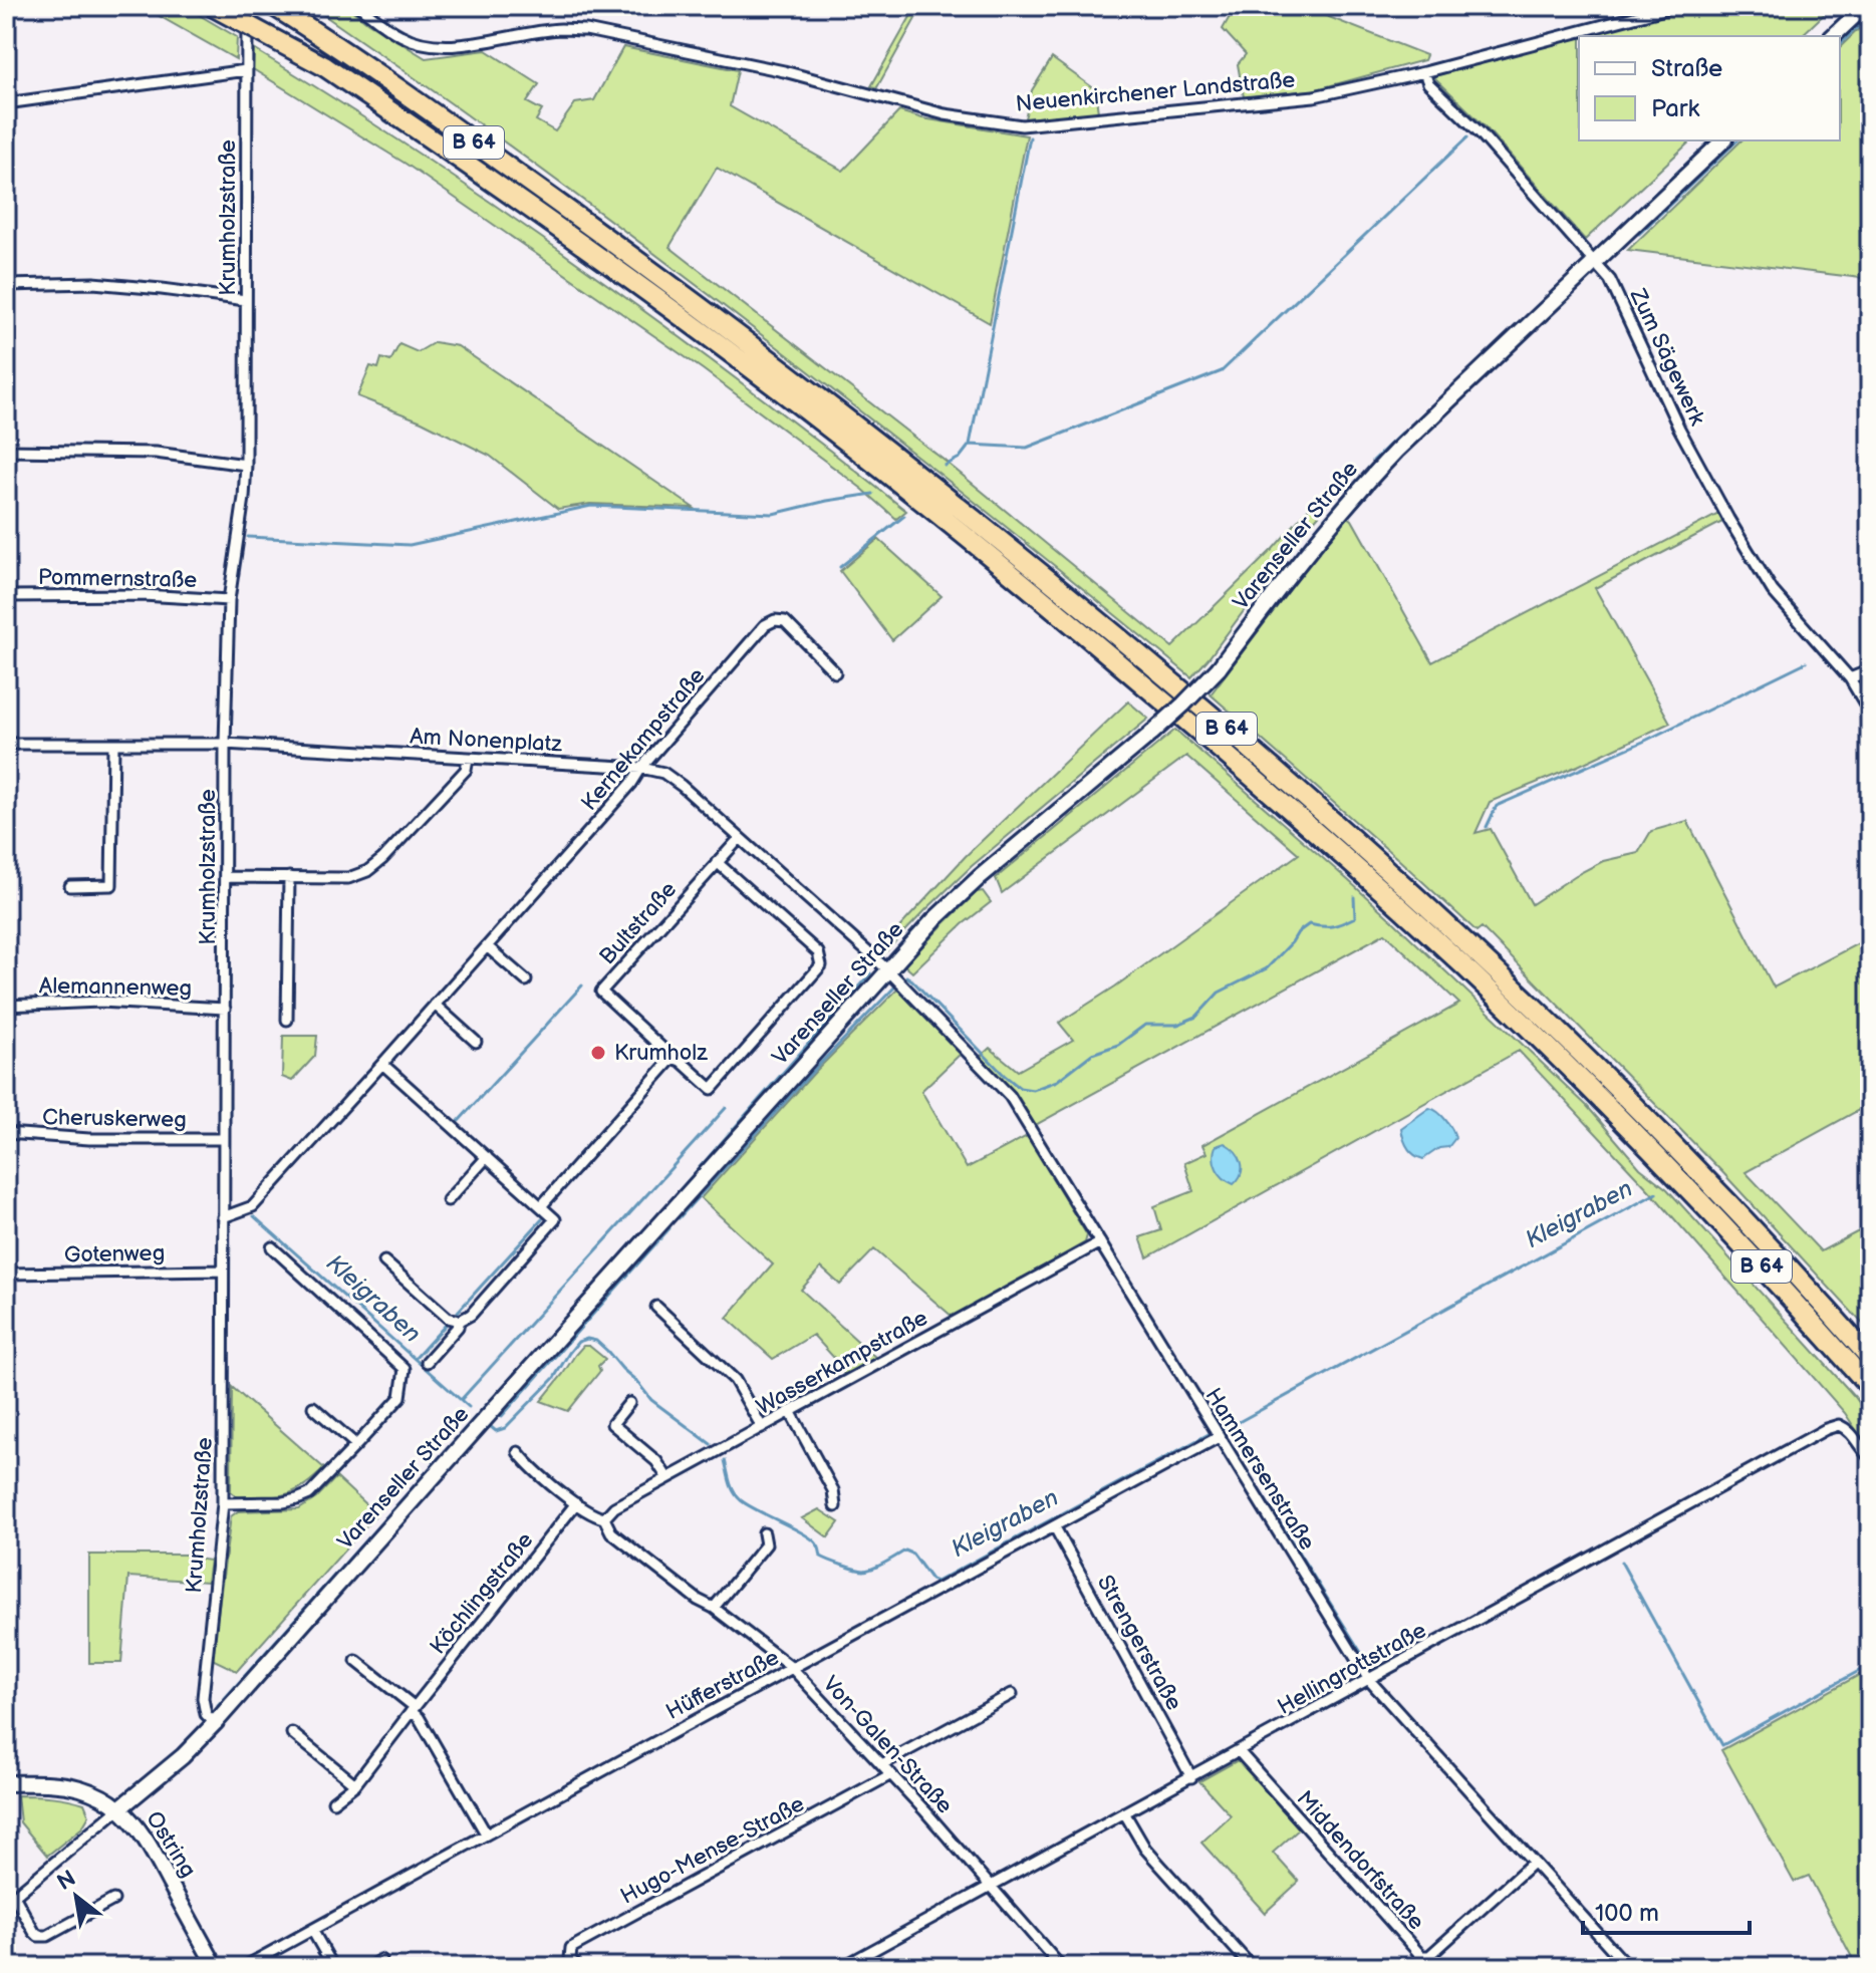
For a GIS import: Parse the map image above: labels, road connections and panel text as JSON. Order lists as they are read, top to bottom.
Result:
{
  "streets": {
    "highway": ["B 64"],
    "main road": ["Varenseller Straße", "Ostring"],
    "street": [
      "Neuenkirchener Landstraße",
      "Krumholzstraße",
      "Zum Sägewerk",
      "Pommernstraße",
      "Kernekampstraße",
      "Am Nonenplatz",
      "Bultstraße",
      "Alemannenweg",
      "Cheruskerweg",
      "Gotenweg",
      "Wasserkampstraße",
      "Hammersenstraße",
      "Köchlingstraße",
      "Strengerstraße",
      "Hellingrottstraße",
      "Hüfferstraße",
      "Von-Galen-Straße",
      "Hugo-Mense-Straße",
      "Middendorfstraße"
    ]
  },
  "crossings": [
    ["Neuenkirchener Landstraße", "Zum Sägewerk"],
    ["Krumholzstraße", "Varenseller Straße"],
    ["Krumholzstraße", "Pommernstraße"],
    ["Krumholzstraße", "Kernekampstraße"],
    ["Krumholzstraße", "Am Nonenplatz"],
    ["Krumholzstraße", "Alemannenweg"],
    ["Krumholzstraße", "Cheruskerweg"],
    ["Krumholzstraße", "Gotenweg"],
    ["Zum Sägewerk", "Varenseller Straße"],
    ["Varenseller Straße", "Am Nonenplatz"],
    ["Varenseller Straße", "Hammersenstraße"],
    ["Varenseller Straße", "Ostring"],
    ["Kernekampstraße", "Am Nonenplatz"],
    ["Am Nonenplatz", "Bultstraße"],
    ["Am Nonenplatz", "Hammersenstraße"],
    ["Wasserkampstraße", "Hammersenstraße"],
    ["Wasserkampstraße", "Von-Galen-Straße"],
    ["Hammersenstraße", "Hellingrottstraße"],
    ["Hammersenstraße", "Hüfferstraße"],
    ["Hammersenstraße", "Middendorfstraße"],
    ["Köchlingstraße", "Von-Galen-Straße"],
    ["Strengerstraße", "Hellingrottstraße"],
    ["Strengerstraße", "Hüfferstraße"],
    ["Hellingrottstraße", "Von-Galen-Straße"],
    ["Hellingrottstraße", "Middendorfstraße"],
    ["Hüfferstraße", "Von-Galen-Straße"],
    ["Von-Galen-Straße", "Hugo-Mense-Straße"]
  ],
  "water": ["Kleigraben"],
  "places": ["Krumholz"],
  "legend": ["Straße", "Park"],
  "scale_bar": "100 m",
  "north": "top left"
}
